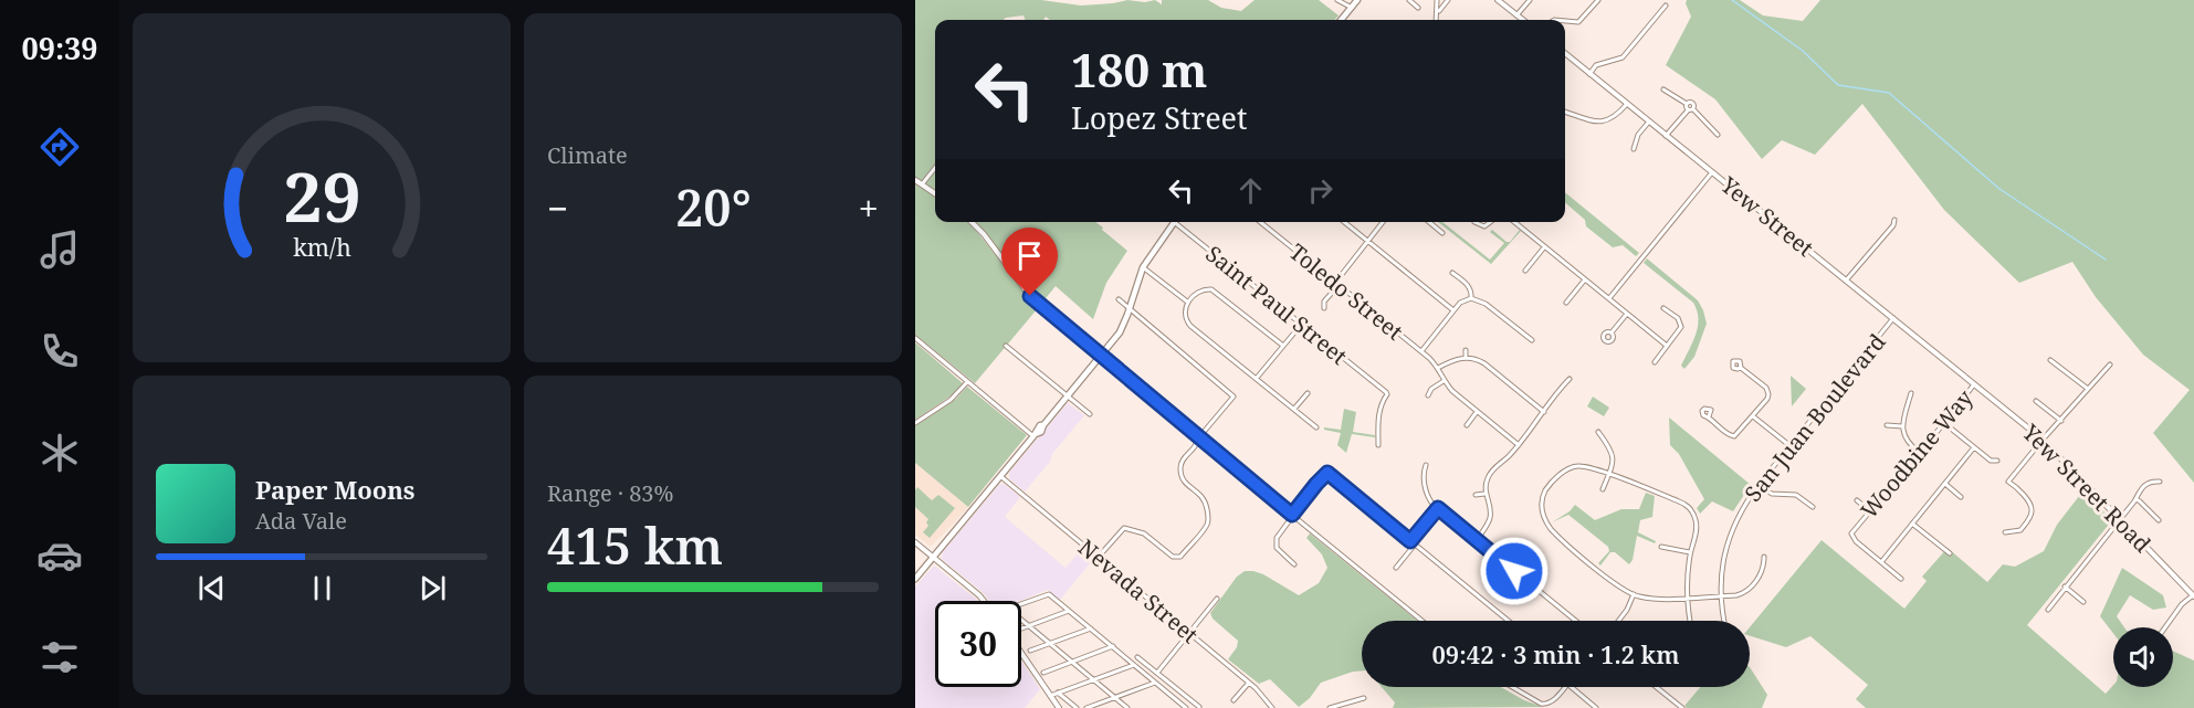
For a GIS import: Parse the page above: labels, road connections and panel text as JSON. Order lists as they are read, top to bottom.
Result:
{
  "streets": {
    "street": [
      "Yew Street",
      "Toledo Street",
      "Saint Paul Street",
      "San Juan Boulevard",
      "Woodbine Way",
      "Yew Street Road",
      "Nevada Street"
    ]
  },
  "crossings": [
    ["Yew Street", "San Juan Boulevard"],
    ["Yew Street", "Woodbine Way"],
    ["Yew Street", "Yew Street Road"],
    ["Woodbine Way", "Yew Street Road"]
  ],
  "page": {
    "tabs": "09:39",
    "tile": [
      "Climate",
      ["Range · 83%", "415 km"]
    ],
    "turn": ["180 m", "Lopez Street"],
    "heat": ["−", "20°", "+"],
    "song": ["Paper Moons", "Ada Vale"],
    "limit": "30",
    "trip": "09:42 · 3 min · 1.2 km",
    "gauge": ["29", "km/h"]
  }
}
